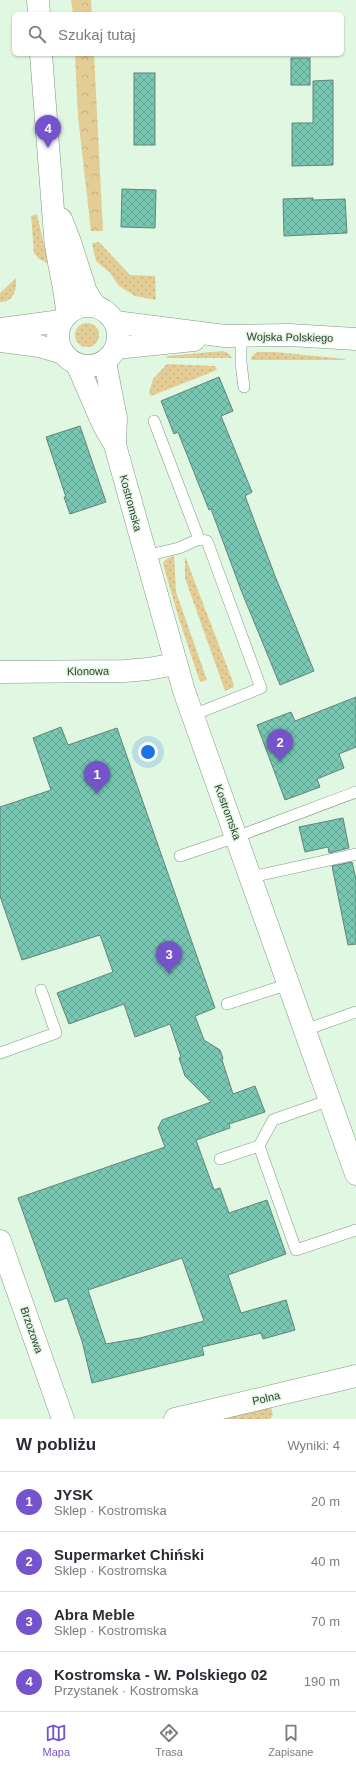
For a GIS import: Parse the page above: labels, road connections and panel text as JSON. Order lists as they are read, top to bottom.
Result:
{
  "streets": {
    "street": [
      "Wojska Polskiego",
      "Kostromska",
      "Klonowa",
      "Brzozowa",
      "Polna"
    ]
  },
  "crossings": [
    ["Wojska Polskiego", "Kostromska"],
    ["Kostromska", "Klonowa"]
  ],
  "page": {
    "search": "Szukaj tutaj",
    "pins": [
      "4",
      "2",
      "1",
      "3"
    ],
    "heading": ["W pobliżu", "Wyniki: 4"],
    "list": [
      {
        "mark": "1",
        "name": "JYSK",
        "note": "Sklep · Kostromska",
        "value": "20 m"
      },
      {
        "mark": "2",
        "name": "Supermarket Chiński",
        "note": "Sklep · Kostromska",
        "value": "40 m"
      },
      {
        "mark": "3",
        "name": "Abra Meble",
        "note": "Sklep · Kostromska",
        "value": "70 m"
      },
      {
        "mark": "4",
        "name": "Kostromska - W. Polskiego 02",
        "note": "Przystanek · Kostromska",
        "value": "190 m"
      }
    ],
    "nav": ["Mapa", "Trasa", "Zapisane"]
  }
}
